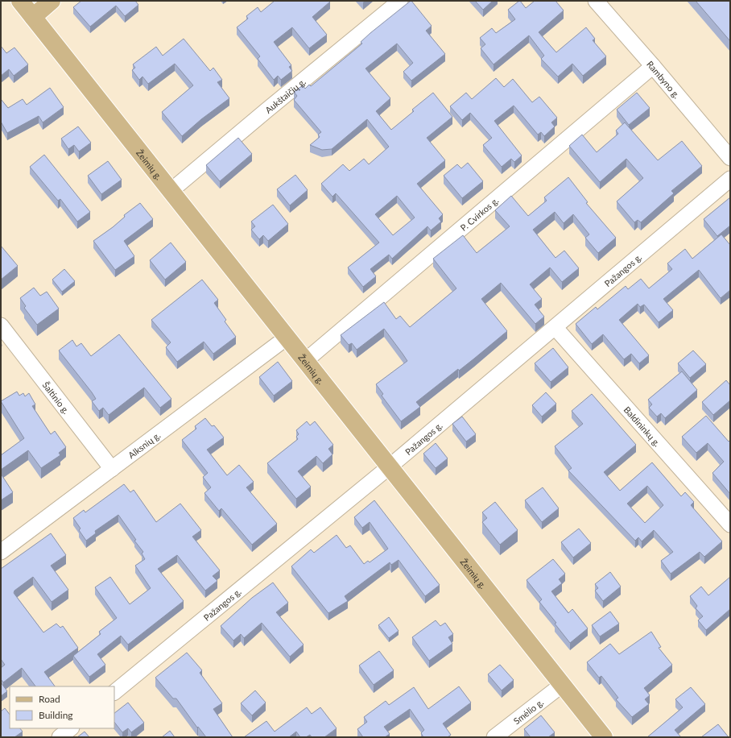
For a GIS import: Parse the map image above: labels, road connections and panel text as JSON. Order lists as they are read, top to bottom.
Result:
{
  "streets": {
    "main road": ["Žeimių g."],
    "street": [
      "Rambyno g.",
      "Aukštaičių g.",
      "P. Cvirkos g.",
      "Pažangos g.",
      "Šaltinio g.",
      "Baldininkų g.",
      "Alksnių g.",
      "Smėlio g."
    ]
  },
  "crossings": [
    ["Rambyno g.", "P. Cvirkos g."],
    ["Aukštaičių g.", "Žeimių g."],
    ["Žeimių g.", "P. Cvirkos g."],
    ["Žeimių g.", "Pažangos g."],
    ["Žeimių g.", "Alksnių g."],
    ["Žeimių g.", "Smėlio g."],
    ["Pažangos g.", "Baldininkų g."],
    ["Šaltinio g.", "Alksnių g."]
  ],
  "legend": ["Road", "Building"]
}
